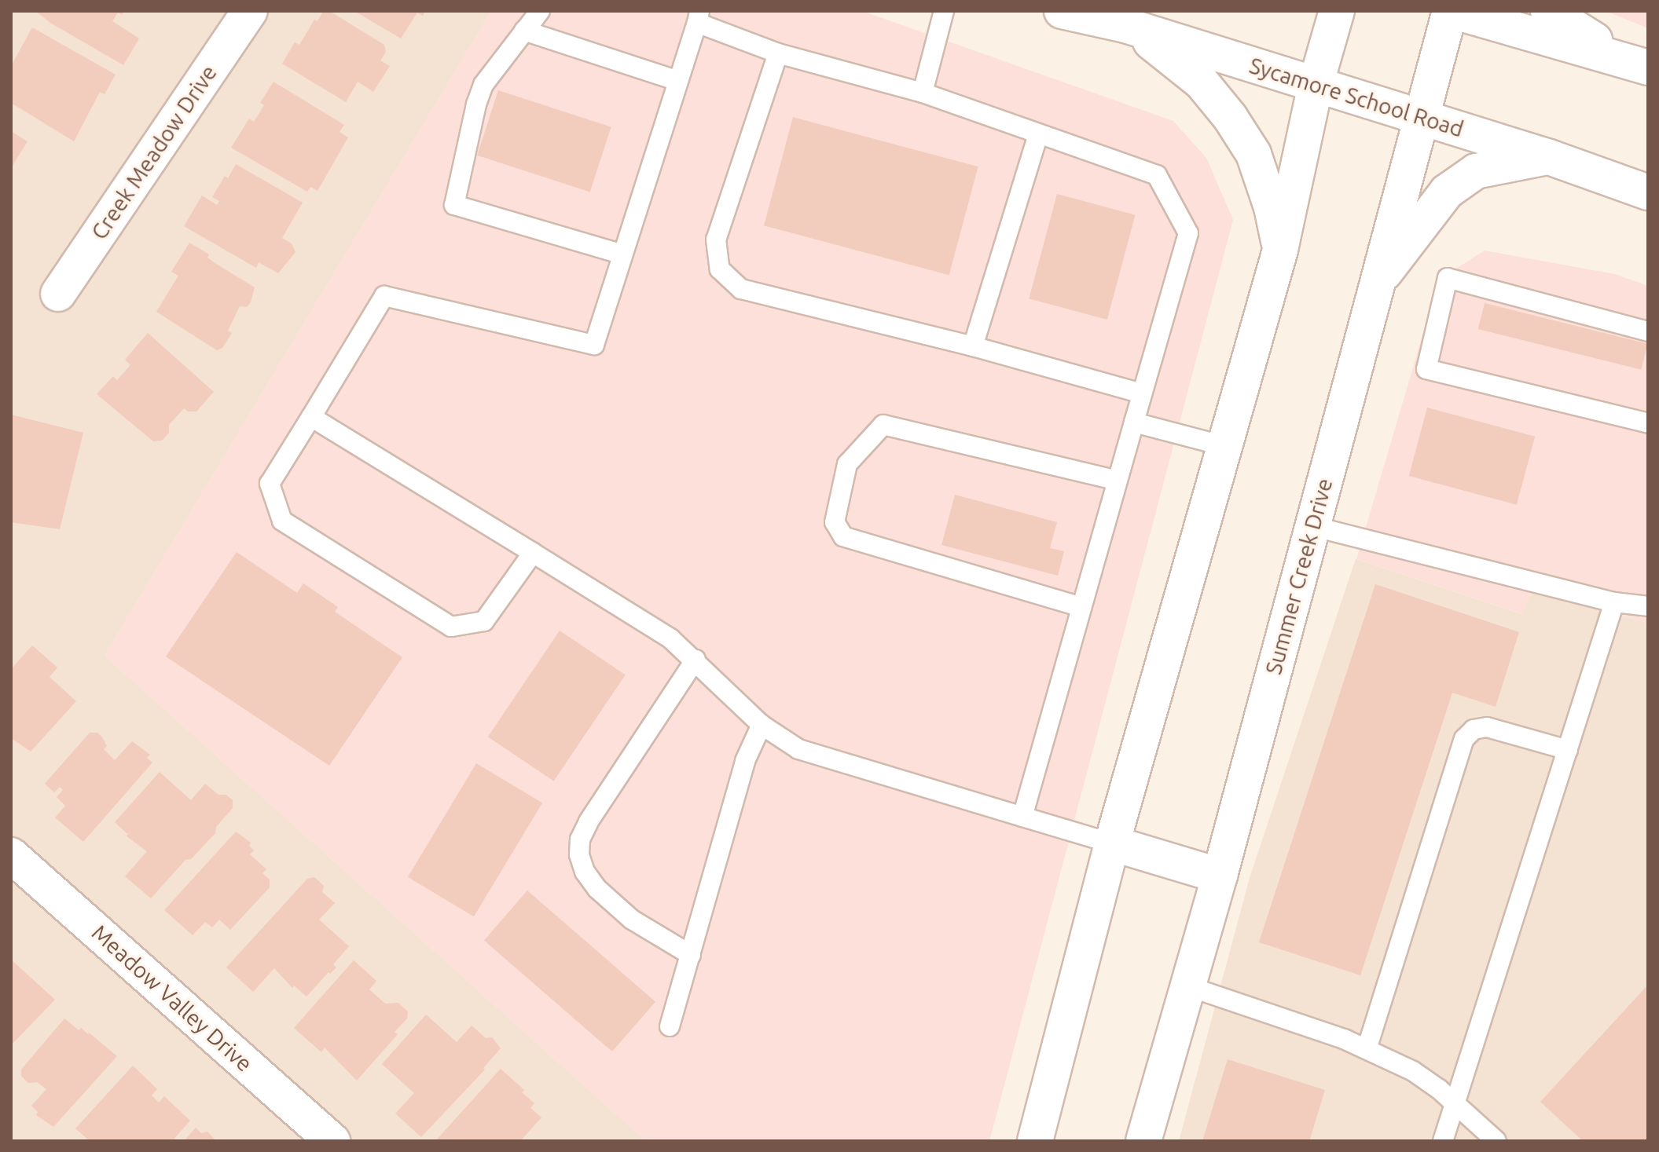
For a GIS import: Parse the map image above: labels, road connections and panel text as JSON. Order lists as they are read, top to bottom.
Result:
{
  "streets": {
    "main road": [
      "Sycamore School Road",
      "Creek Meadow Drive",
      "Summer Creek Drive",
      "Meadow Valley Drive"
    ]
  },
  "crossings": [
    ["Sycamore School Road", "Summer Creek Drive"]
  ]
}
